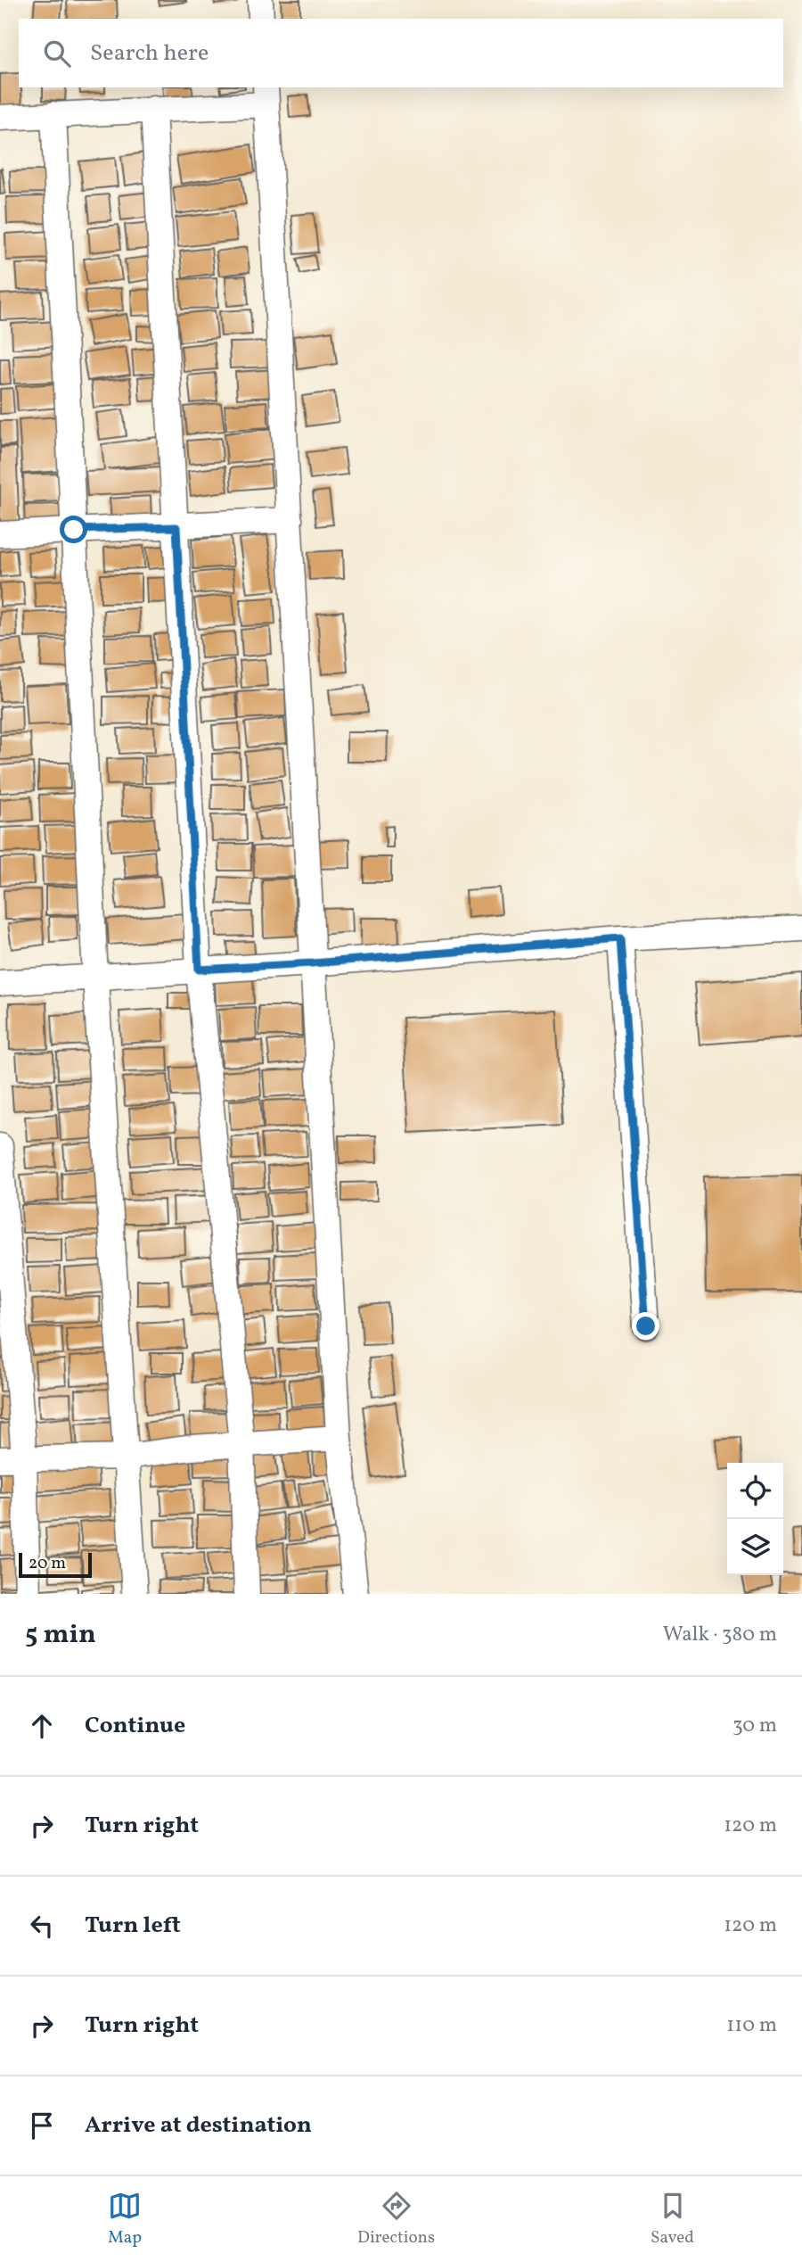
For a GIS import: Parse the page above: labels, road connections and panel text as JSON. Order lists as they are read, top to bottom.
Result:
{
  "scale_bar": "20 m",
  "page": {
    "search": "Search here",
    "scale": "20 m",
    "heading": ["5 min", "Walk · 380 m"],
    "list": [
      ["Continue", "30 m"],
      ["Turn right", "120 m"],
      ["Turn left", "120 m"],
      ["Turn right", "110 m"],
      "Arrive at destination"
    ],
    "nav": ["Map", "Directions", "Saved"]
  }
}
